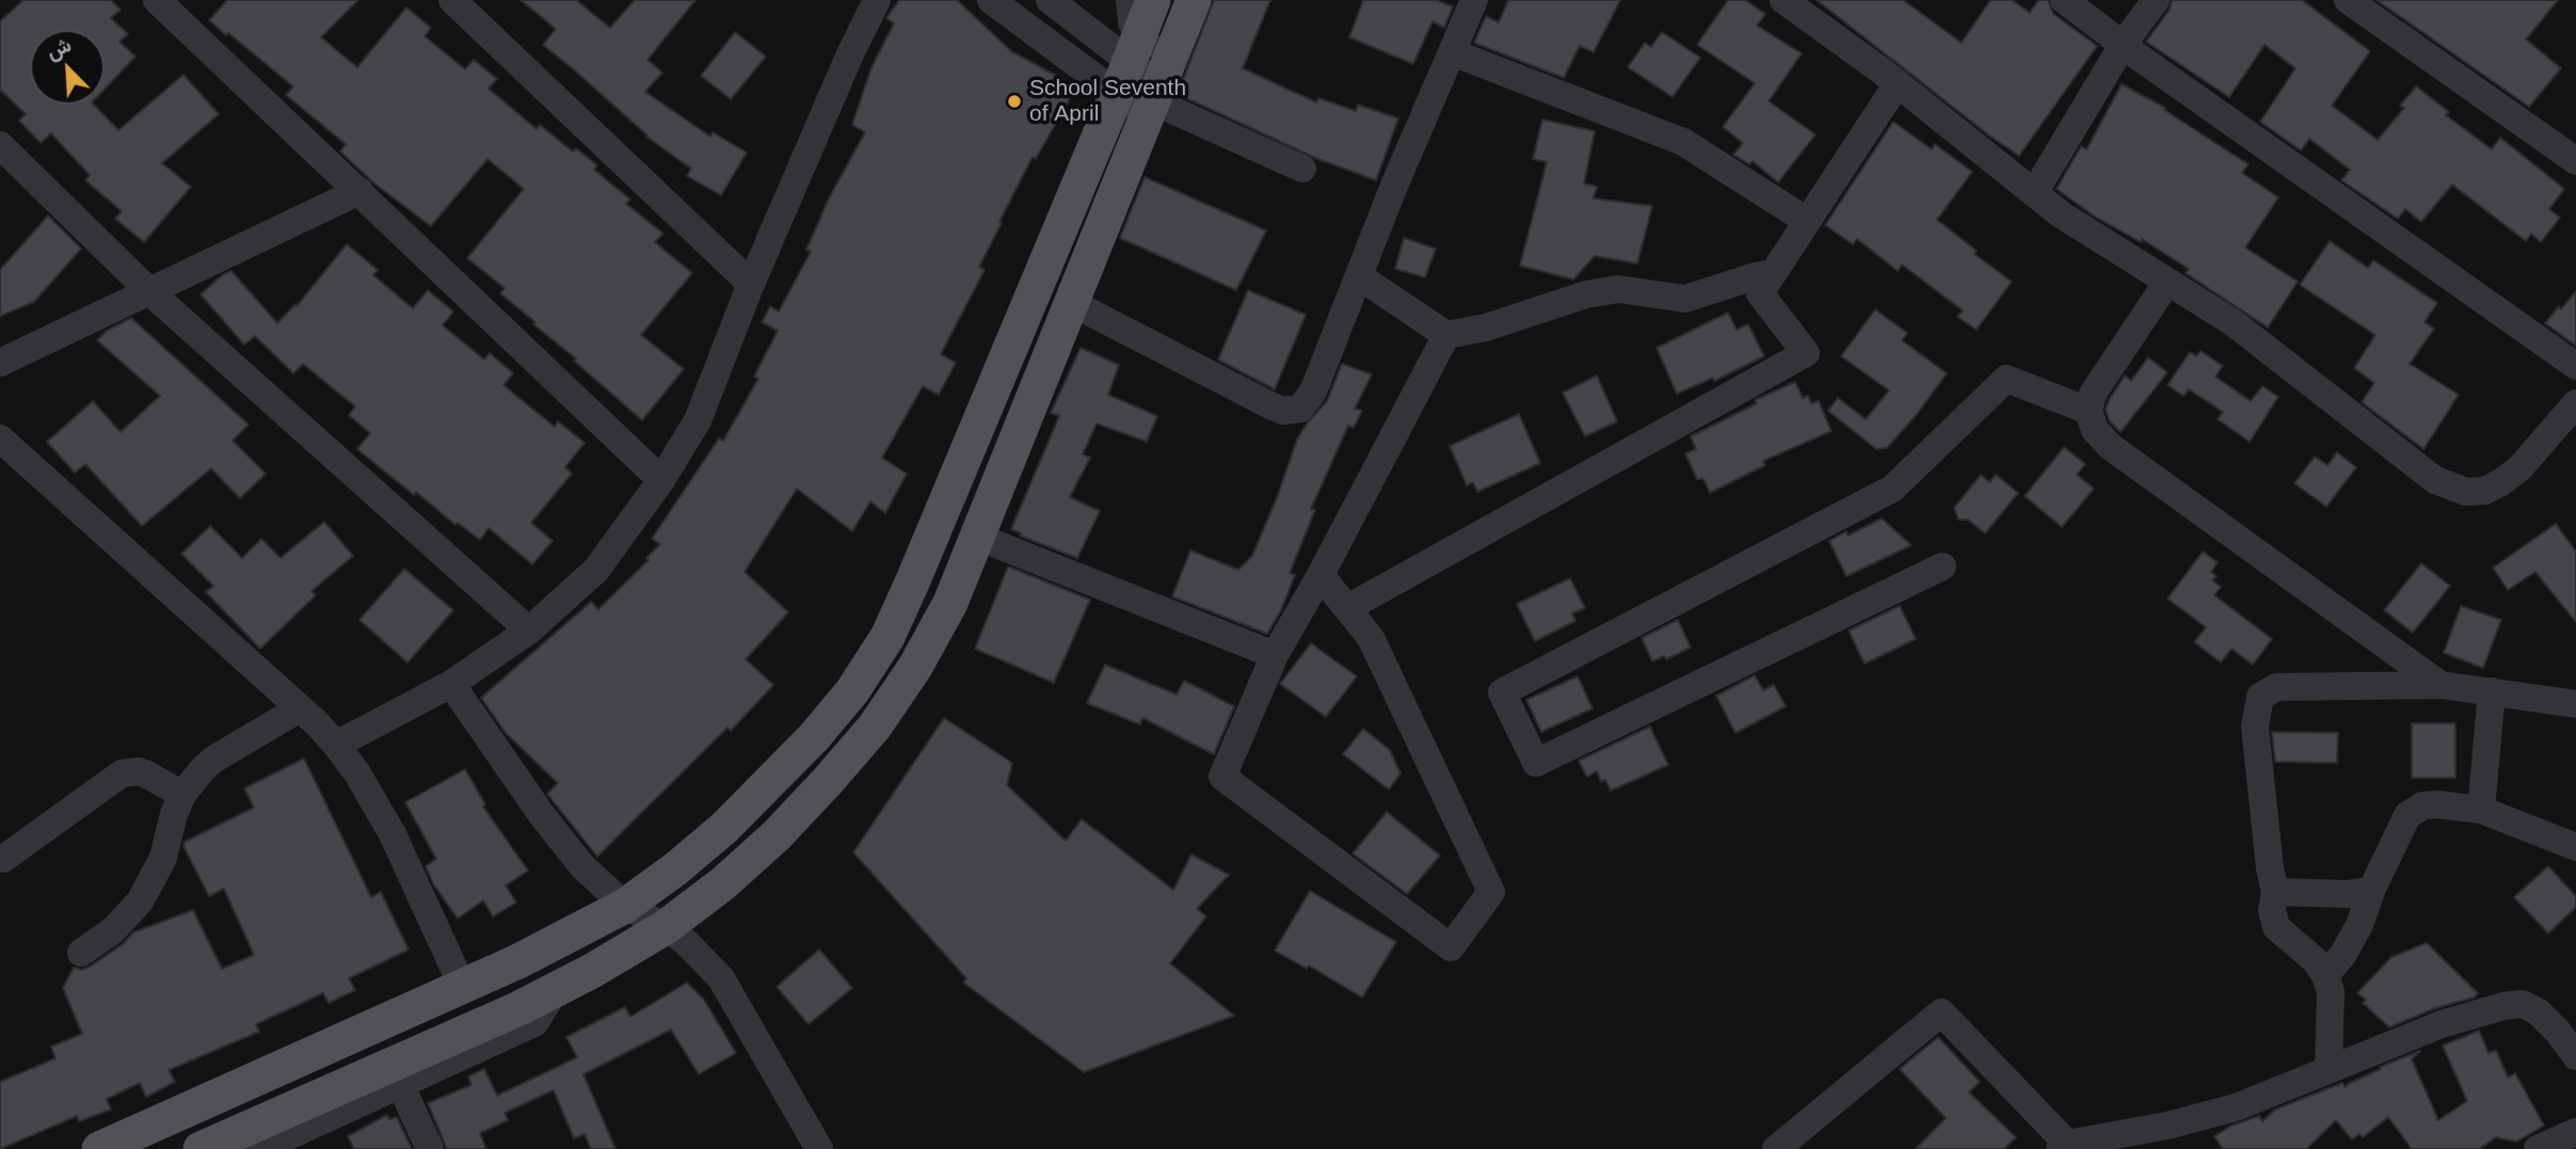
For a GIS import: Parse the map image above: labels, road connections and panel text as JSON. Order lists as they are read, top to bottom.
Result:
{
  "places": ["School Seventh of April"],
  "north": "top left"
}
